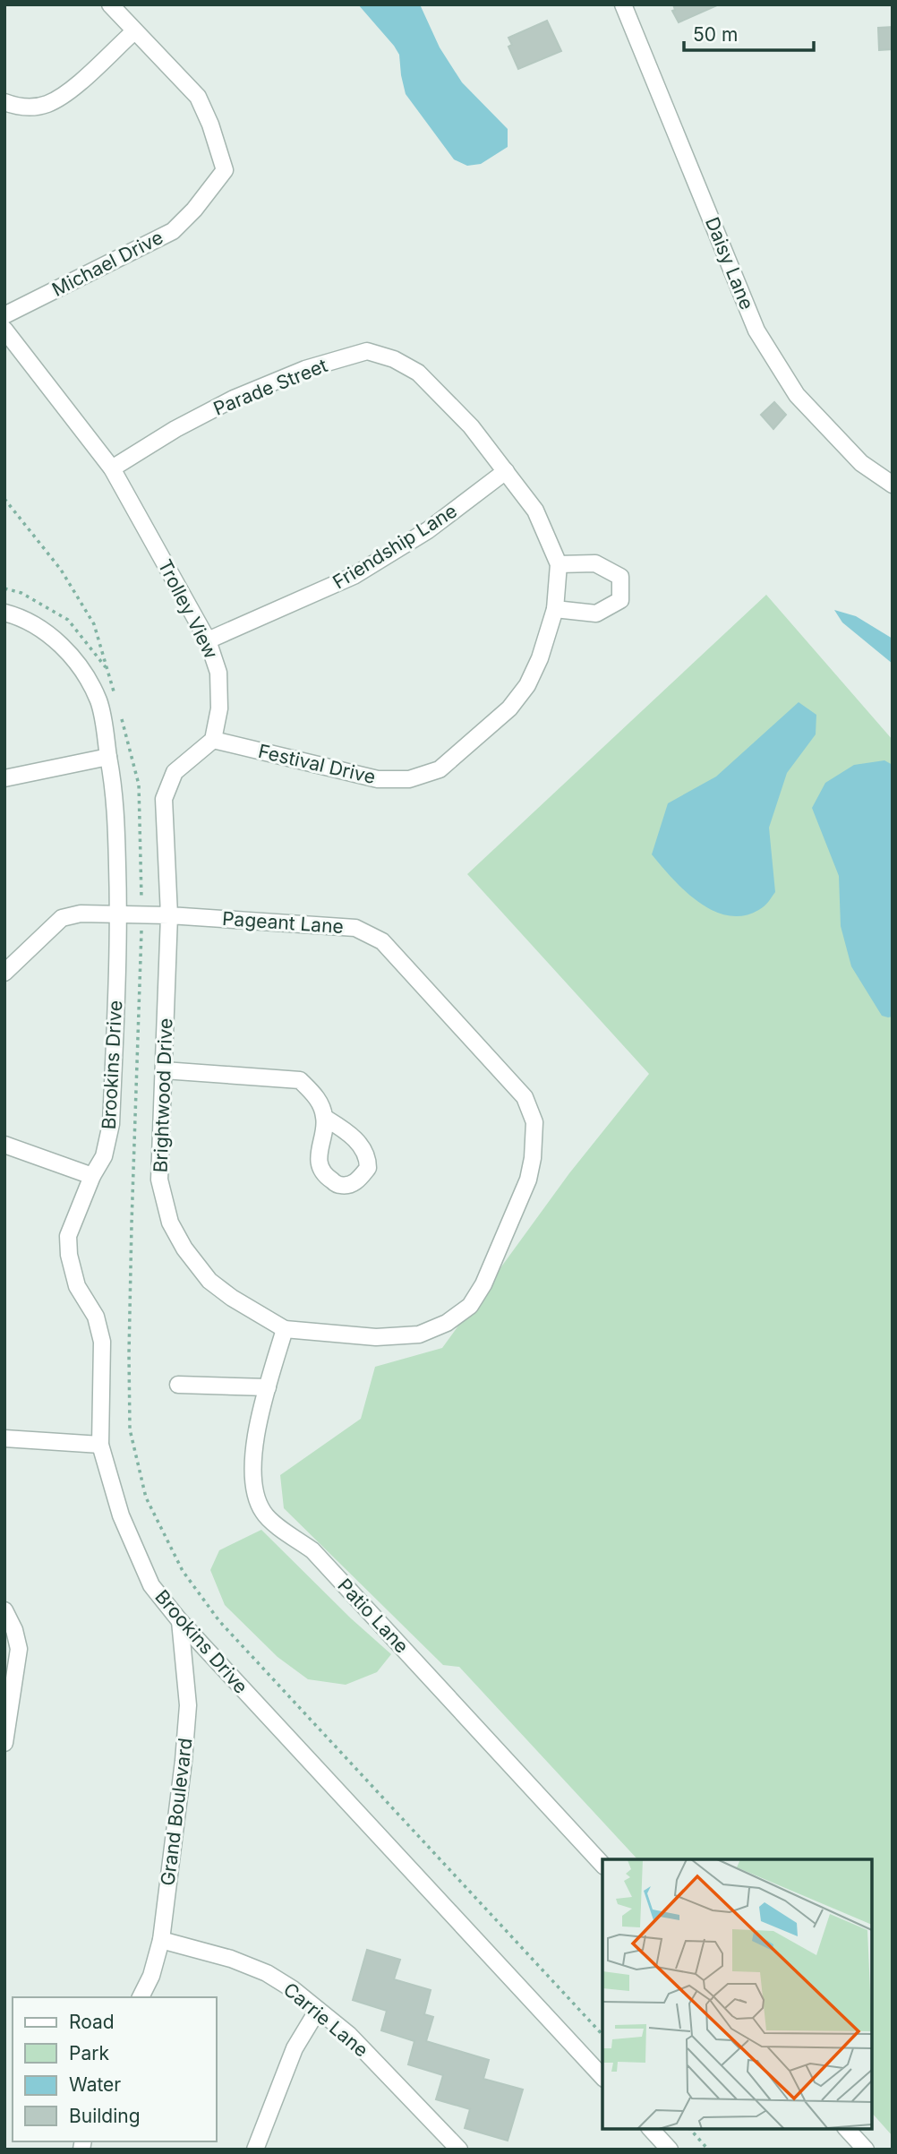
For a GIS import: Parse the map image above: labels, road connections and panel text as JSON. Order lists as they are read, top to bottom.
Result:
{
  "streets": {
    "street": [
      "Michael Drive",
      "Daisy Lane",
      "Parade Street",
      "Friendship Lane",
      "Trolley View",
      "Festival Drive",
      "Pageant Lane",
      "Brookins Drive",
      "Brightwood Drive",
      "Patio Lane",
      "Grand Boulevard",
      "Carrie Lane"
    ]
  },
  "crossings": [
    ["Parade Street", "Friendship Lane"],
    ["Parade Street", "Trolley View"],
    ["Parade Street", "Festival Drive"],
    ["Friendship Lane", "Trolley View"],
    ["Friendship Lane", "Festival Drive"],
    ["Trolley View", "Festival Drive"],
    ["Pageant Lane", "Brookins Drive"],
    ["Pageant Lane", "Brightwood Drive"],
    ["Brookins Drive", "Grand Boulevard"],
    ["Brightwood Drive", "Patio Lane"],
    ["Grand Boulevard", "Carrie Lane"]
  ],
  "legend": [
    "Road",
    "Park",
    "Water",
    "Building"
  ],
  "scale_bar": "50 m"
}
